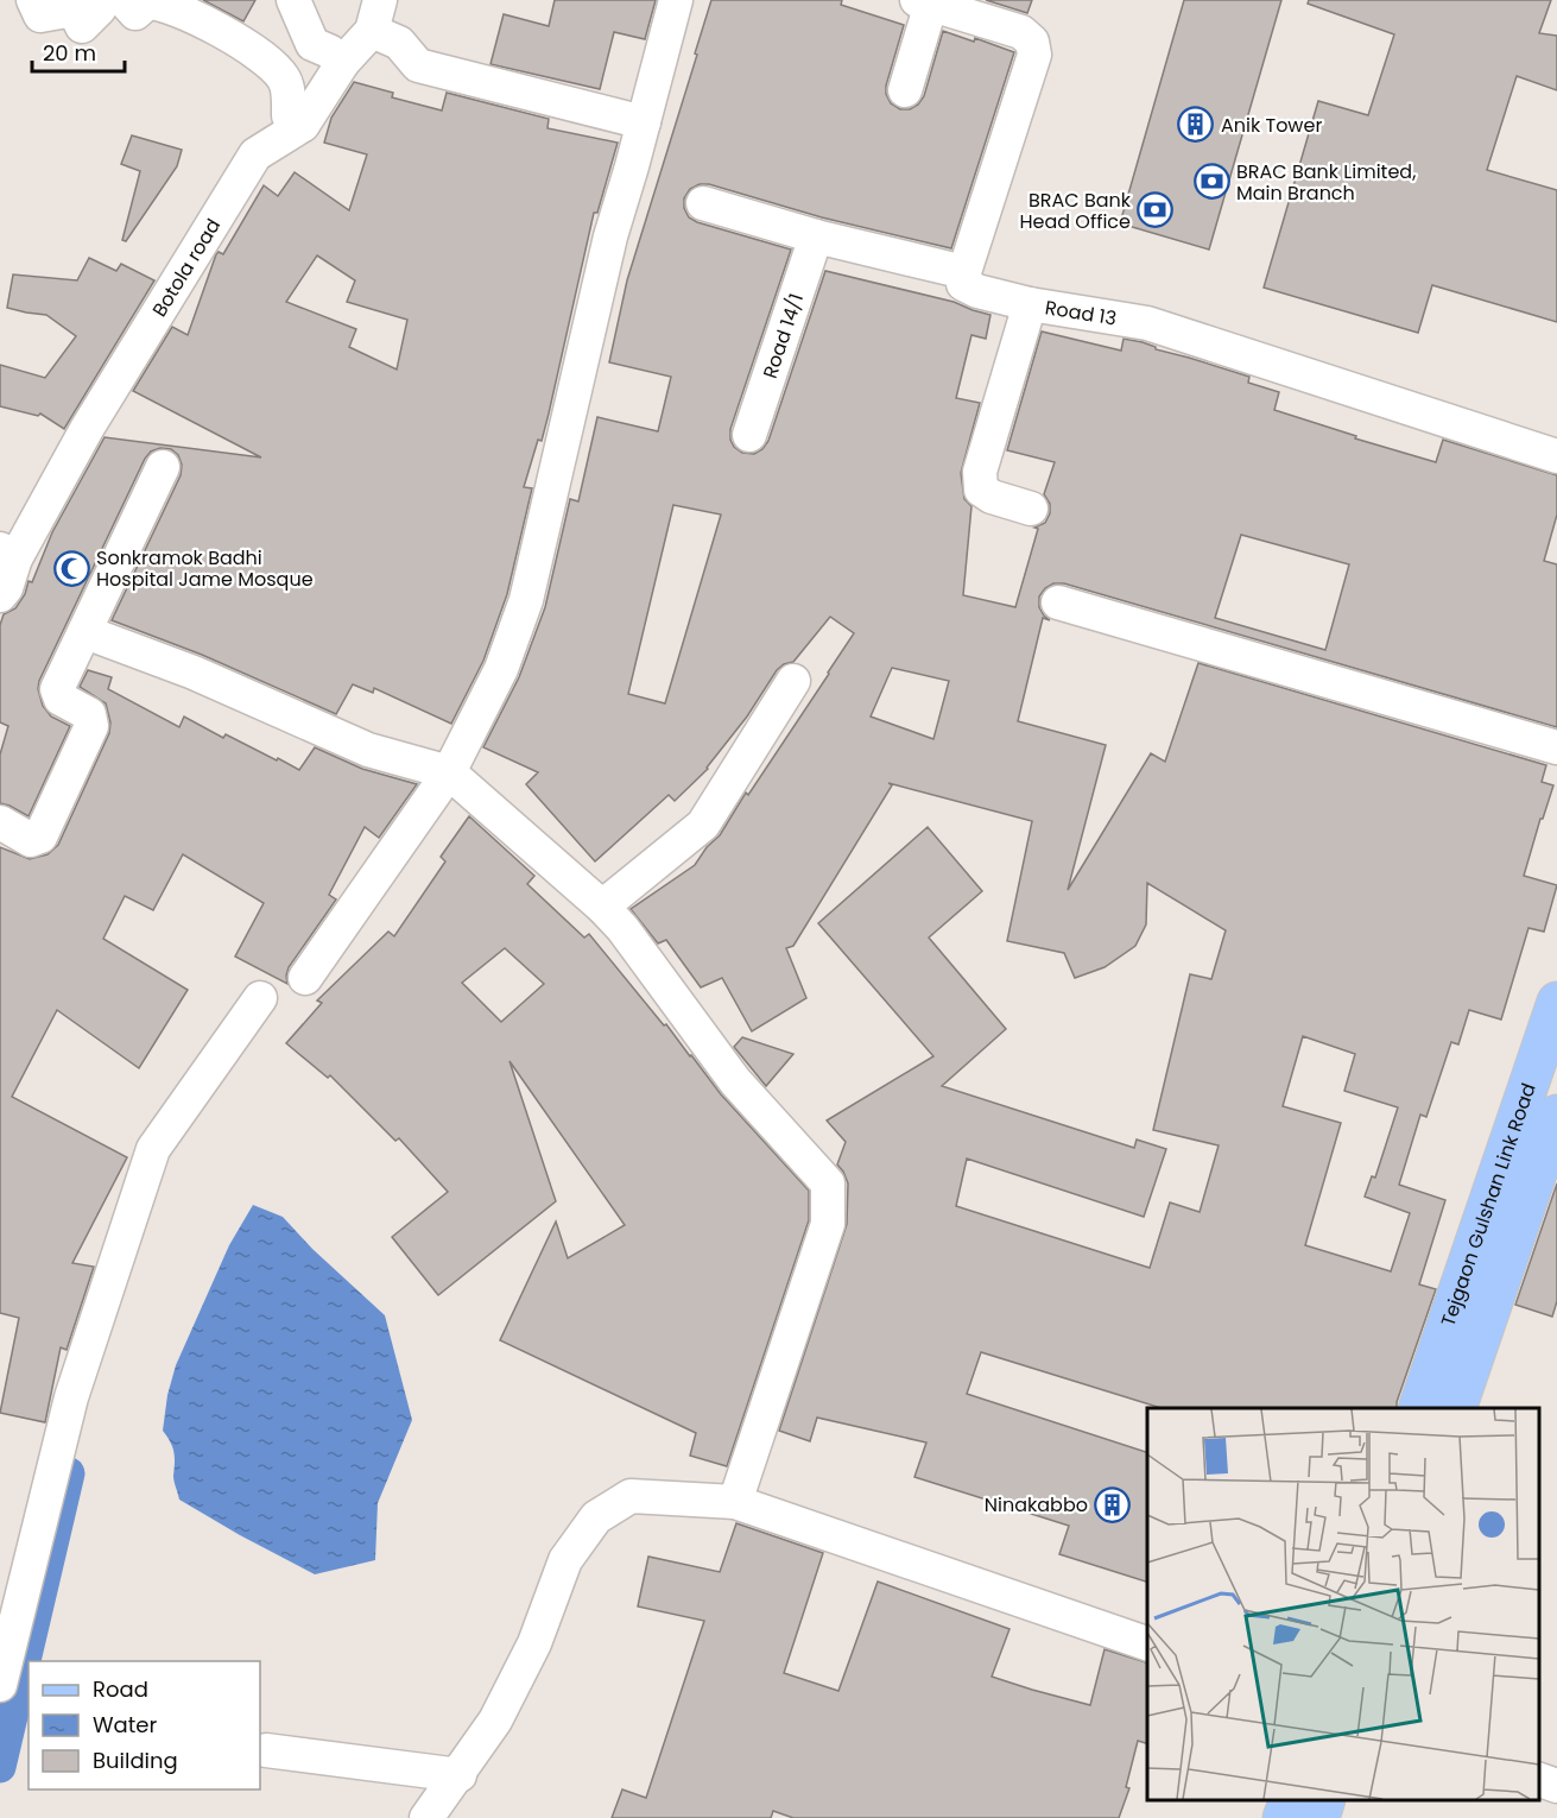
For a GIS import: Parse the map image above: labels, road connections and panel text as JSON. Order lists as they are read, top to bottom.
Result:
{
  "streets": {
    "main road": ["Tejgaon Gulshan Link Road"],
    "street": ["Botola road", "Road 13", "Road 14/1"]
  },
  "places": {
    "building": ["Anik Tower", "Ninakabbo"],
    "bank": ["BRAC Bank Limited, Main Branch", "BRAC Bank Head Office"],
    "mosque": ["Sonkramok Badhi Hospital Jame Mosque"]
  },
  "legend": ["Road", "Water", "Building"],
  "scale_bar": "20 m"
}
